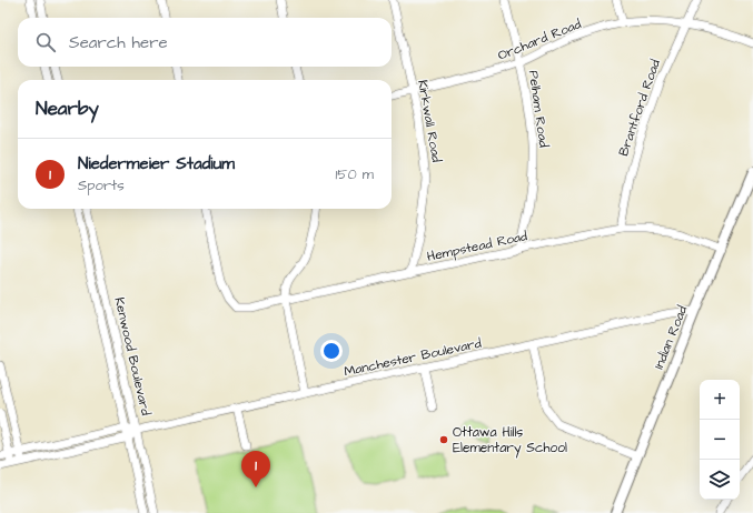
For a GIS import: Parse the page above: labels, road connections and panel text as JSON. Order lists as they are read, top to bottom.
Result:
{
  "streets": {
    "street": [
      "Orchard Road",
      "Brantford Road",
      "Pelham Road",
      "Kirkwall Road",
      "Hempstead Road",
      "Indian Road",
      "Kenwood Boulevard",
      "Manchester Boulevard"
    ]
  },
  "crossings": [
    ["Orchard Road", "Brantford Road"],
    ["Orchard Road", "Pelham Road"],
    ["Orchard Road", "Kirkwall Road"],
    ["Brantford Road", "Hempstead Road"],
    ["Pelham Road", "Hempstead Road"],
    ["Kirkwall Road", "Hempstead Road"],
    ["Hempstead Road", "Indian Road"],
    ["Indian Road", "Manchester Boulevard"],
    ["Kenwood Boulevard", "Manchester Boulevard"]
  ],
  "places": ["Ottawa Hills Elementary School"],
  "page": {
    "search": "Search here",
    "heading": "Nearby",
    "list": [
      {
        "mark": "1",
        "name": "Niedermeier Stadium",
        "note": "Sports",
        "value": "150 m"
      }
    ],
    "map_buttons": ["+", "−"],
    "pins": "1"
  }
}
